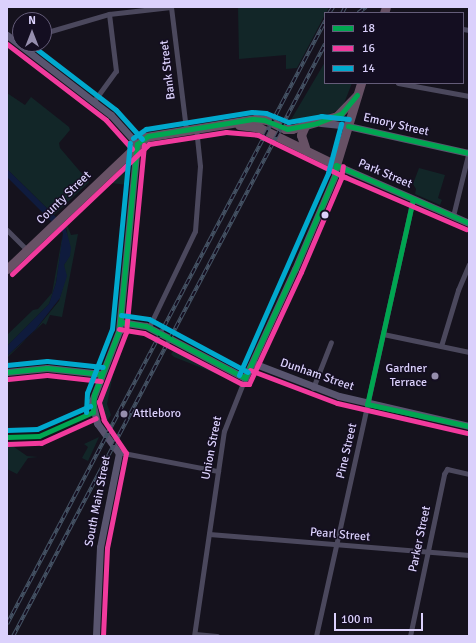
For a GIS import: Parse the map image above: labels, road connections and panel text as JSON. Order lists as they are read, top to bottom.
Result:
{
  "streets": {
    "highway": ["Park Street", "County Street"],
    "main road": [
      "Emory Street",
      "Dunham Street",
      "Union Street",
      "South Main Street"
    ],
    "street": [
      "Bank Street",
      "Pine Street",
      "Pearl Street",
      "Parker Street"
    ]
  },
  "crossings": [
    ["Bank Street", "Park Street"],
    ["Emory Street", "Park Street"],
    ["Park Street", "County Street"],
    ["Park Street", "Union Street"],
    ["Park Street", "Pine Street"],
    ["Park Street", "South Main Street"],
    ["County Street", "South Main Street"],
    ["Dunham Street", "Union Street"],
    ["Dunham Street", "Pine Street"],
    ["Union Street", "Pearl Street"],
    ["Pine Street", "Pearl Street"],
    ["Pearl Street", "Parker Street"]
  ],
  "places": ["Gardner Terrace", "Attleboro"],
  "lines": ["transit line 16", "transit line 14", "transit line 18"],
  "legend": ["18", "16", "14"],
  "scale_bar": "100 m",
  "north": "top"
}
